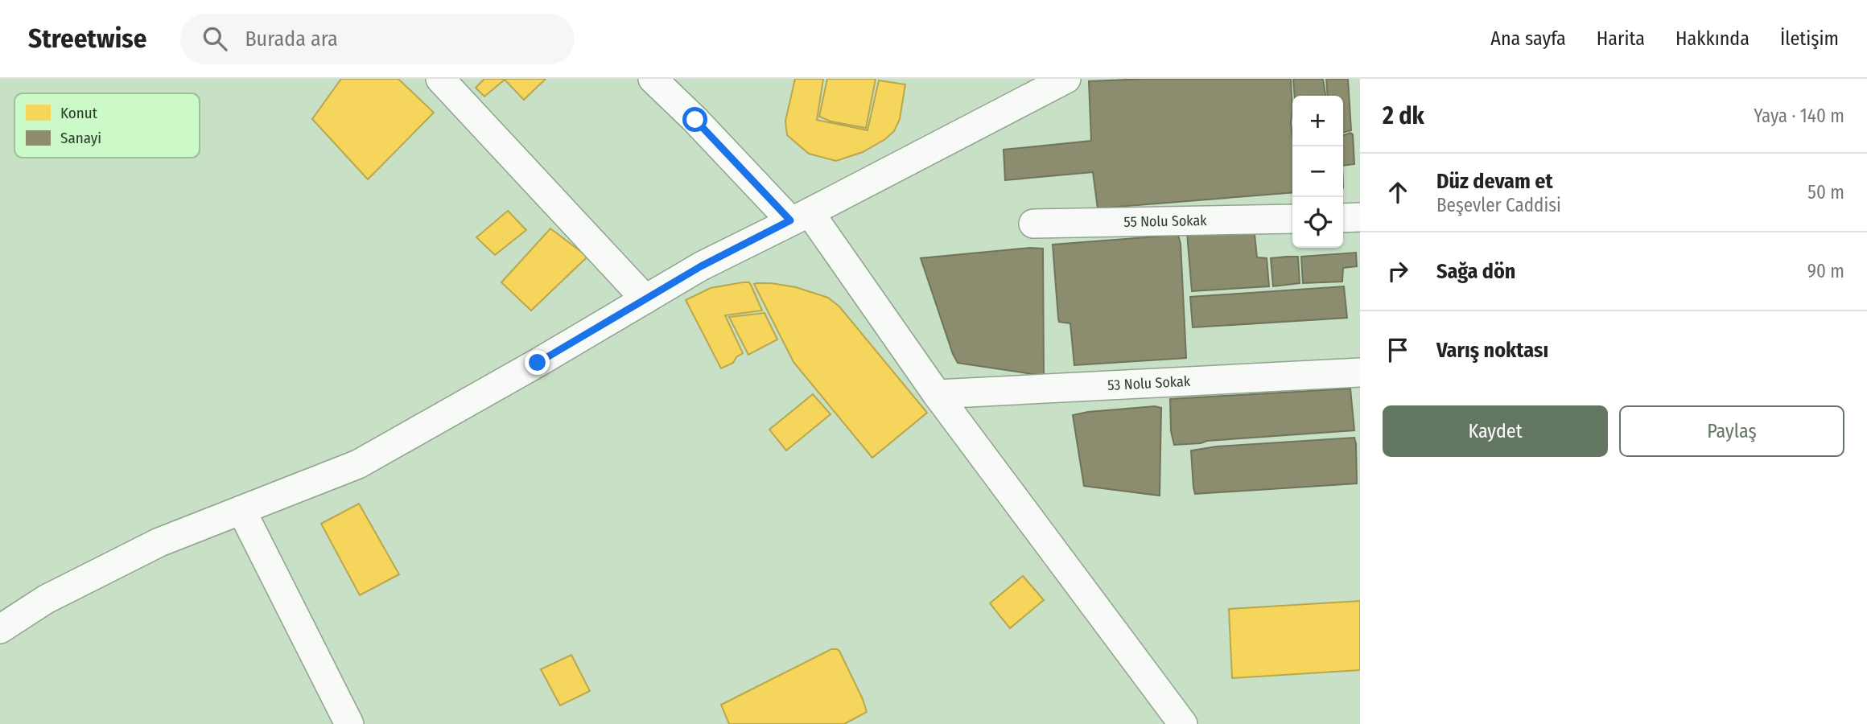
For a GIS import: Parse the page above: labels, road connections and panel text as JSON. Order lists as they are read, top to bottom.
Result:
{
  "streets": {
    "street": ["55 Nolu Sokak", "53 Nolu Sokak"]
  },
  "legend": ["Konut", "Sanayi"],
  "page": {
    "header": "Streetwise",
    "search": "Burada ara",
    "nav": [
      "Ana sayfa",
      "Harita",
      "Hakkında",
      "İletişim"
    ],
    "heading": ["2 dk", "Yaya · 140 m"],
    "map_buttons": ["+", "−"],
    "list": [
      ["Düz devam et", "Beşevler Caddisi", "50 m"],
      ["Sağa dön", "90 m"],
      "Varış noktası"
    ],
    "buttons": ["Kaydet", "Paylaş"]
  }
}
